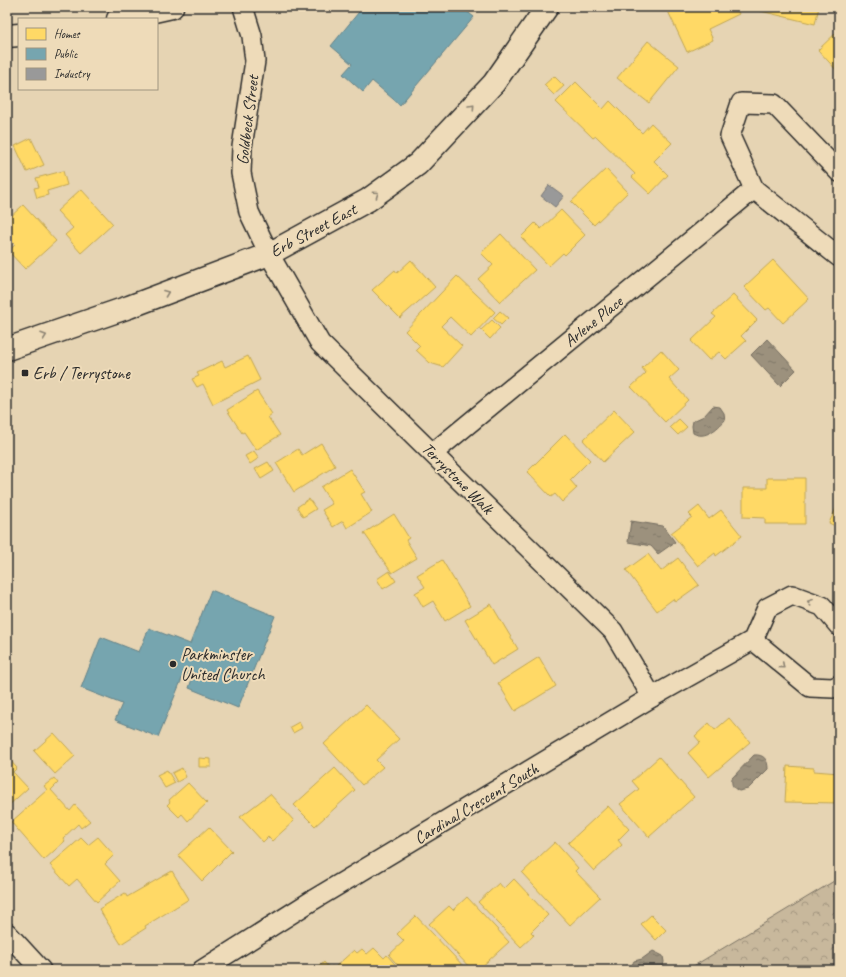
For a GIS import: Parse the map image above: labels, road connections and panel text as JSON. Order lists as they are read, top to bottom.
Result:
{
  "streets": {
    "main road": ["Erb Street East"],
    "street": [
      "Goldbeck Street",
      "Arlene Place",
      "Terrystone Walk",
      "Cardinal Crescent South"
    ]
  },
  "crossings": [
    ["Goldbeck Street", "Erb Street East"],
    ["Goldbeck Street", "Terrystone Walk"],
    ["Erb Street East", "Terrystone Walk"],
    ["Arlene Place", "Terrystone Walk"],
    ["Terrystone Walk", "Cardinal Crescent South"]
  ],
  "one_way": ["Erb Street East"],
  "places": {
    "transit": ["Erb / Terrystone"],
    "other": ["Parkminster United Church"]
  },
  "legend": ["Homes", "Public", "Industry"]
}
